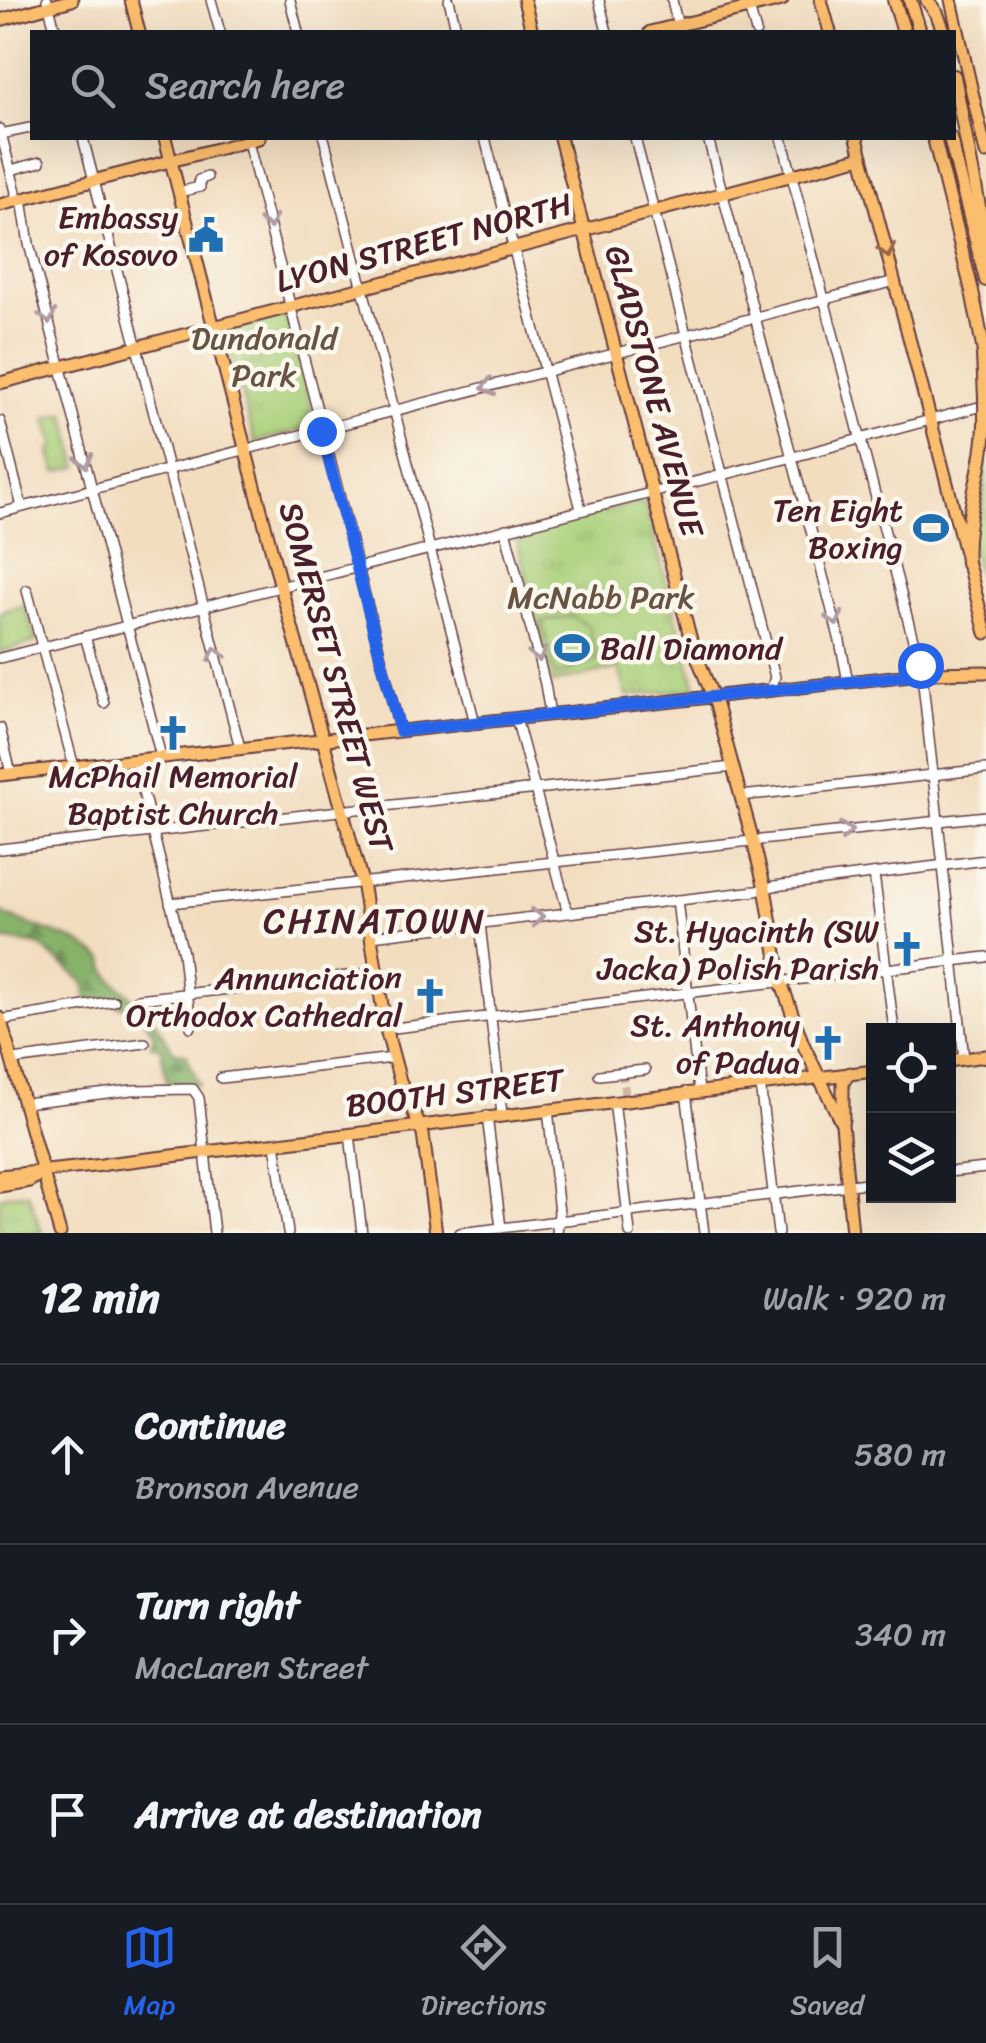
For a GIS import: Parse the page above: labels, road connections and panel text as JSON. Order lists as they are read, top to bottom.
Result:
{
  "streets": {
    "main road": [
      "LYON STREET NORTH",
      "GLADSTONE AVENUE",
      "SOMERSET STREET WEST",
      "BOOTH STREET"
    ]
  },
  "crossings": [
    ["LYON STREET NORTH", "GLADSTONE AVENUE"],
    ["LYON STREET NORTH", "SOMERSET STREET WEST"],
    ["GLADSTONE AVENUE", "BOOTH STREET"],
    ["SOMERSET STREET WEST", "BOOTH STREET"]
  ],
  "districts": ["CHINATOWN"],
  "parks": ["Dundonald Park", "McNabb Park"],
  "places": {
    "public building": ["Embassy of Kosovo"],
    "sports": ["Ten Eight Boxing", "Ball Diamond"],
    "church": [
      "McPhail Memorial Baptist Church",
      "St. Hyacinth (SW Jacka) Polish Parish",
      "Annunciation Orthodox Cathedral",
      "St. Anthony of Padua"
    ]
  },
  "page": {
    "search": "Search here",
    "heading": ["12 min", "Walk · 920 m"],
    "list": [
      ["Continue", "Bronson Avenue", "580 m"],
      ["Turn right", "MacLaren Street", "340 m"],
      "Arrive at destination"
    ],
    "nav": ["Map", "Directions", "Saved"]
  }
}
